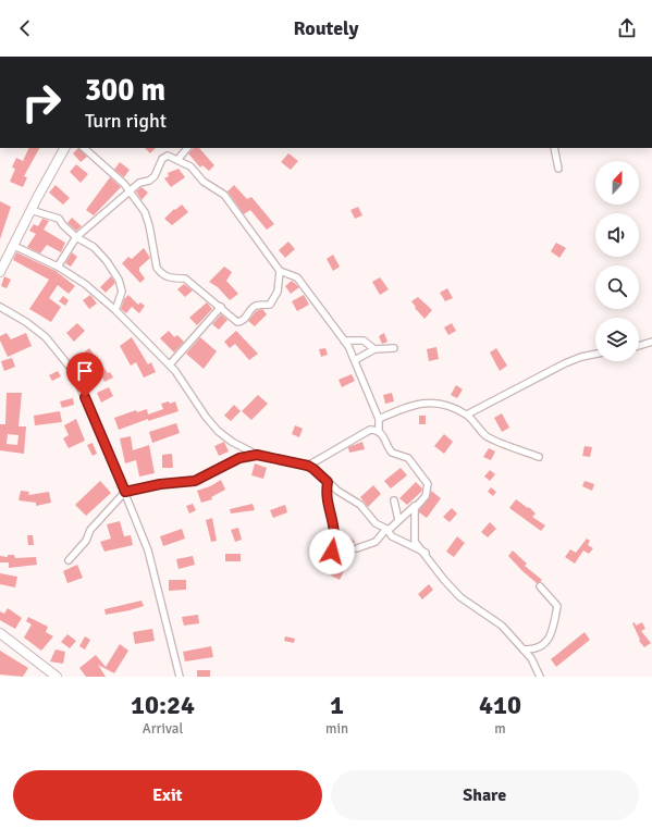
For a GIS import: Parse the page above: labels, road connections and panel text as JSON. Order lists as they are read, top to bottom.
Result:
{
  "north": "top",
  "page": {
    "header": "Routely",
    "turn": ["300 m", "Turn right"],
    "eta": [
      "10:24",
      "Arrival",
      "1",
      "min",
      "410",
      "m"
    ],
    "buttons": ["Exit", "Share"]
  }
}
